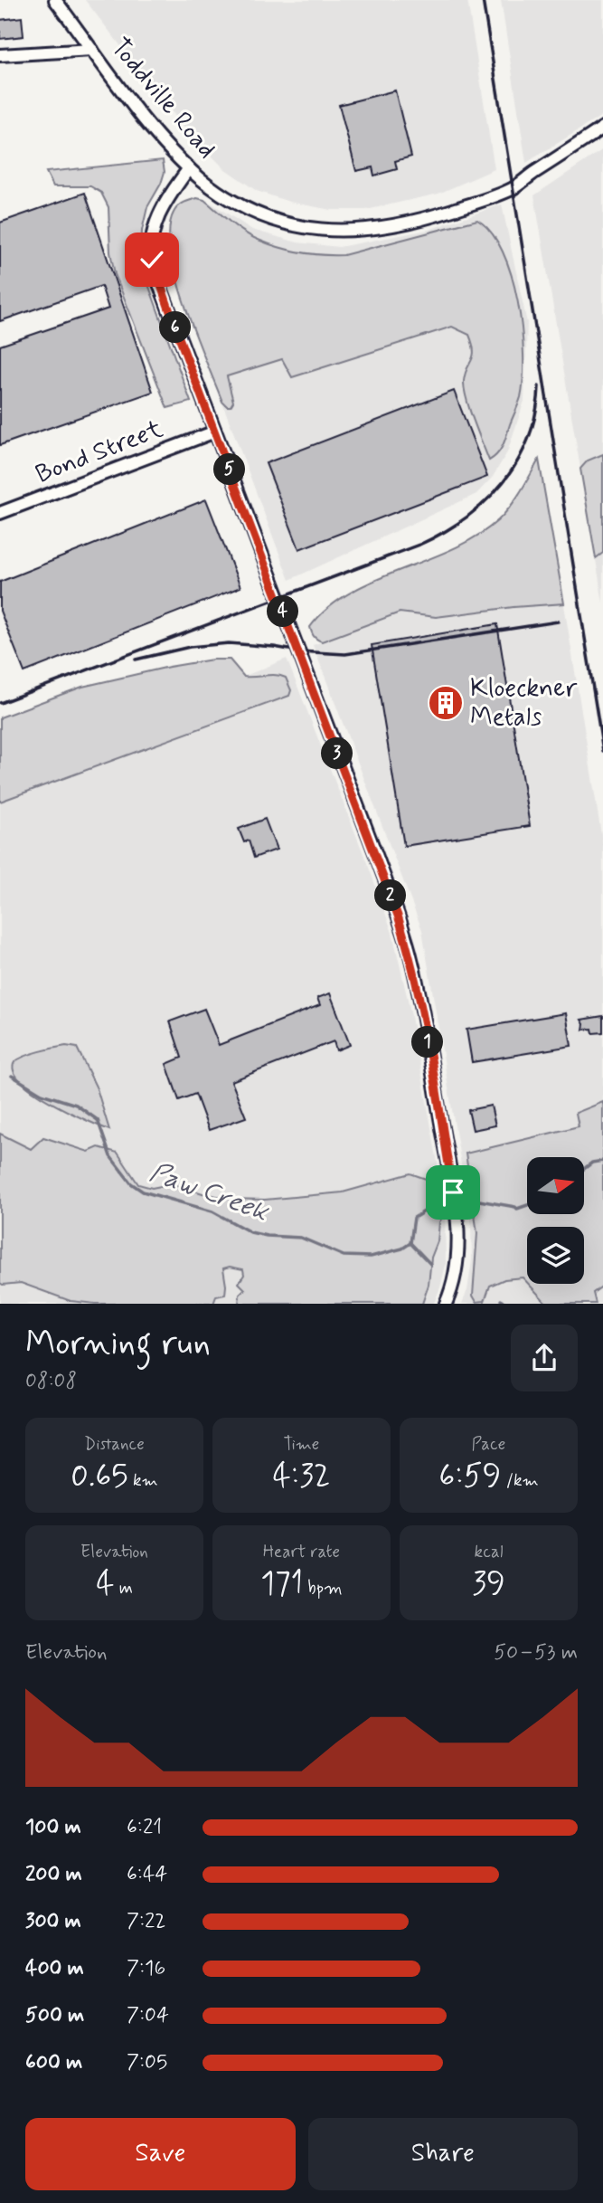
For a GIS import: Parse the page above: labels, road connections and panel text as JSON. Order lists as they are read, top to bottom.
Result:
{
  "streets": {
    "street": ["Toddville Road", "Bond Street"]
  },
  "water": ["Paw Creek"],
  "places": {
    "building": ["Kloeckner Metals"]
  },
  "north": "right",
  "page": {
    "pins": [
      "6",
      "5",
      "4",
      "3",
      "2",
      "1"
    ],
    "heading": ["Morning run", "08:08"],
    "stats": [
      ["Distance", "0.65 km"],
      ["Time", "4:32"],
      ["Pace", "6:59 /km"],
      ["Elevation", "4 m"],
      ["Heart rate", "171 bpm"],
      ["kcal", "39"]
    ],
    "chart": ["Elevation", "50–53 m"],
    "list": [
      {
        "name": "100 m",
        "note": "6:21"
      },
      {
        "name": "200 m",
        "note": "6:44"
      },
      {
        "name": "300 m",
        "note": "7:22"
      },
      {
        "name": "400 m",
        "note": "7:16"
      },
      {
        "name": "500 m",
        "note": "7:04"
      },
      {
        "name": "600 m",
        "note": "7:05"
      }
    ],
    "buttons": ["Save", "Share"]
  }
}
